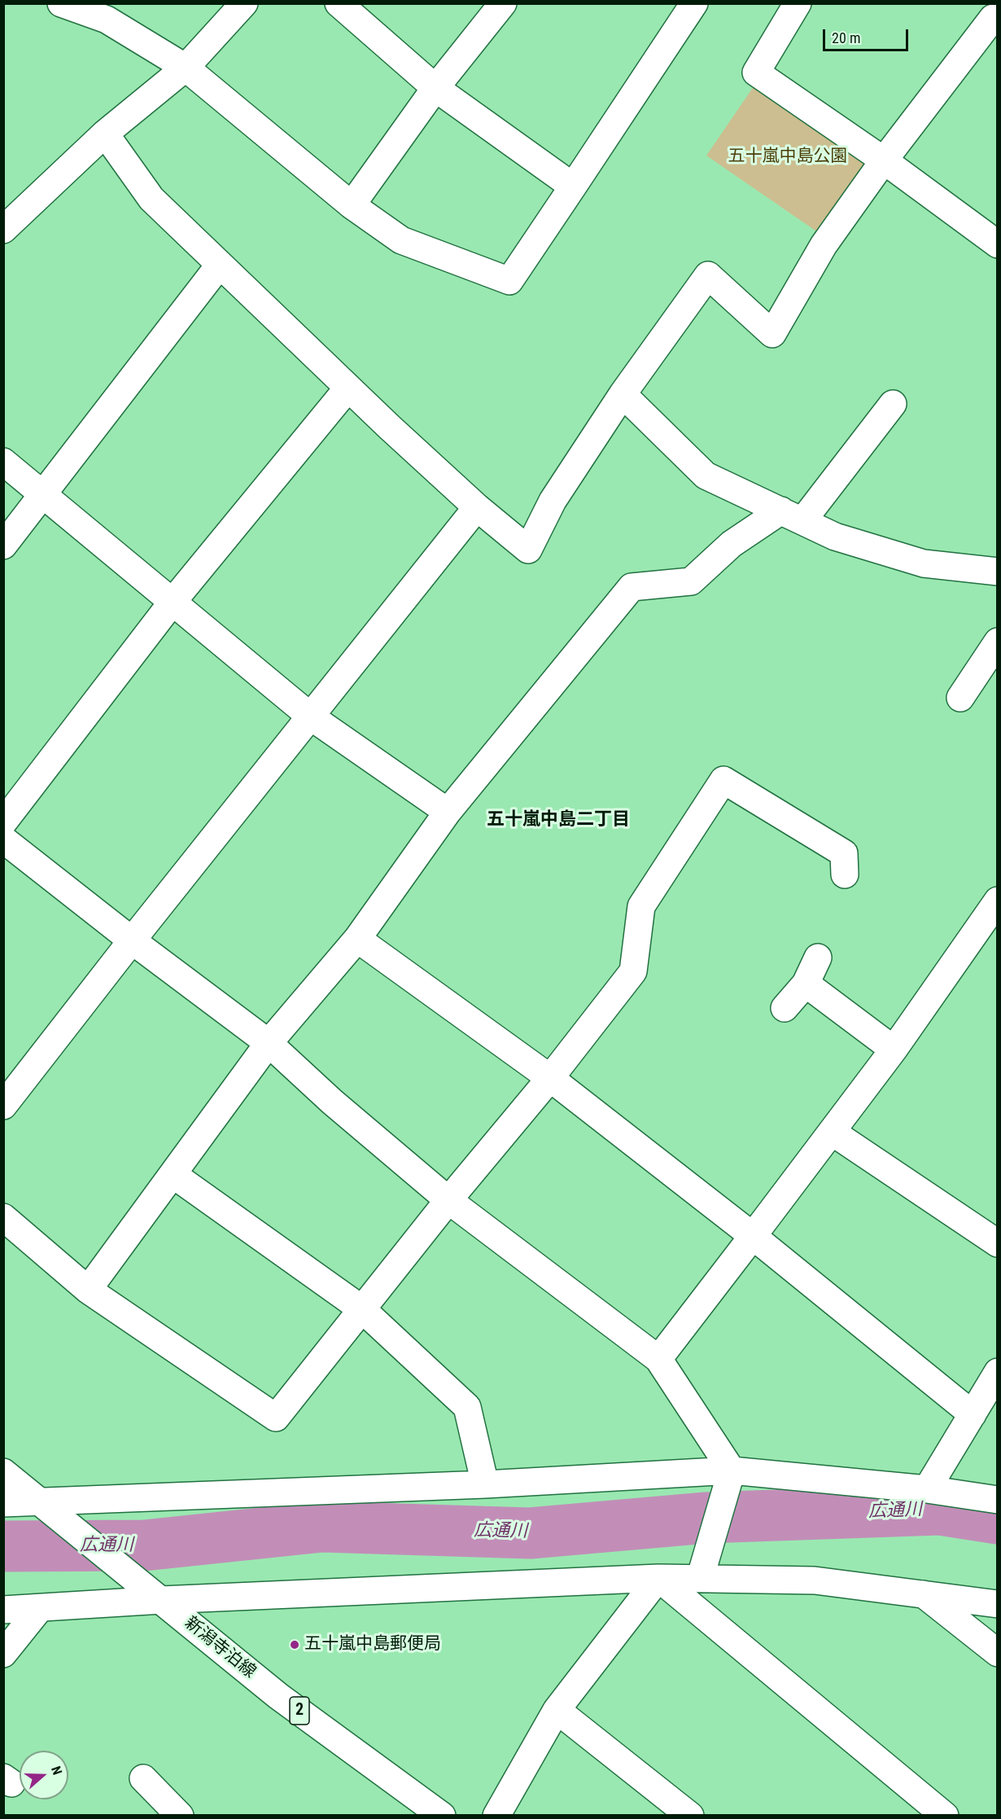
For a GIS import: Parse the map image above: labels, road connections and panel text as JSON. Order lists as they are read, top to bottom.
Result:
{
  "streets": {
    "street": ["新潟寺泊線", "2"]
  },
  "districts": ["五十嵐中島二丁目"],
  "water": ["広通川"],
  "parks": ["五十嵐中島公園"],
  "places": ["五十嵐中島郵便局"],
  "scale_bar": "20 m",
  "north": "right"
}
